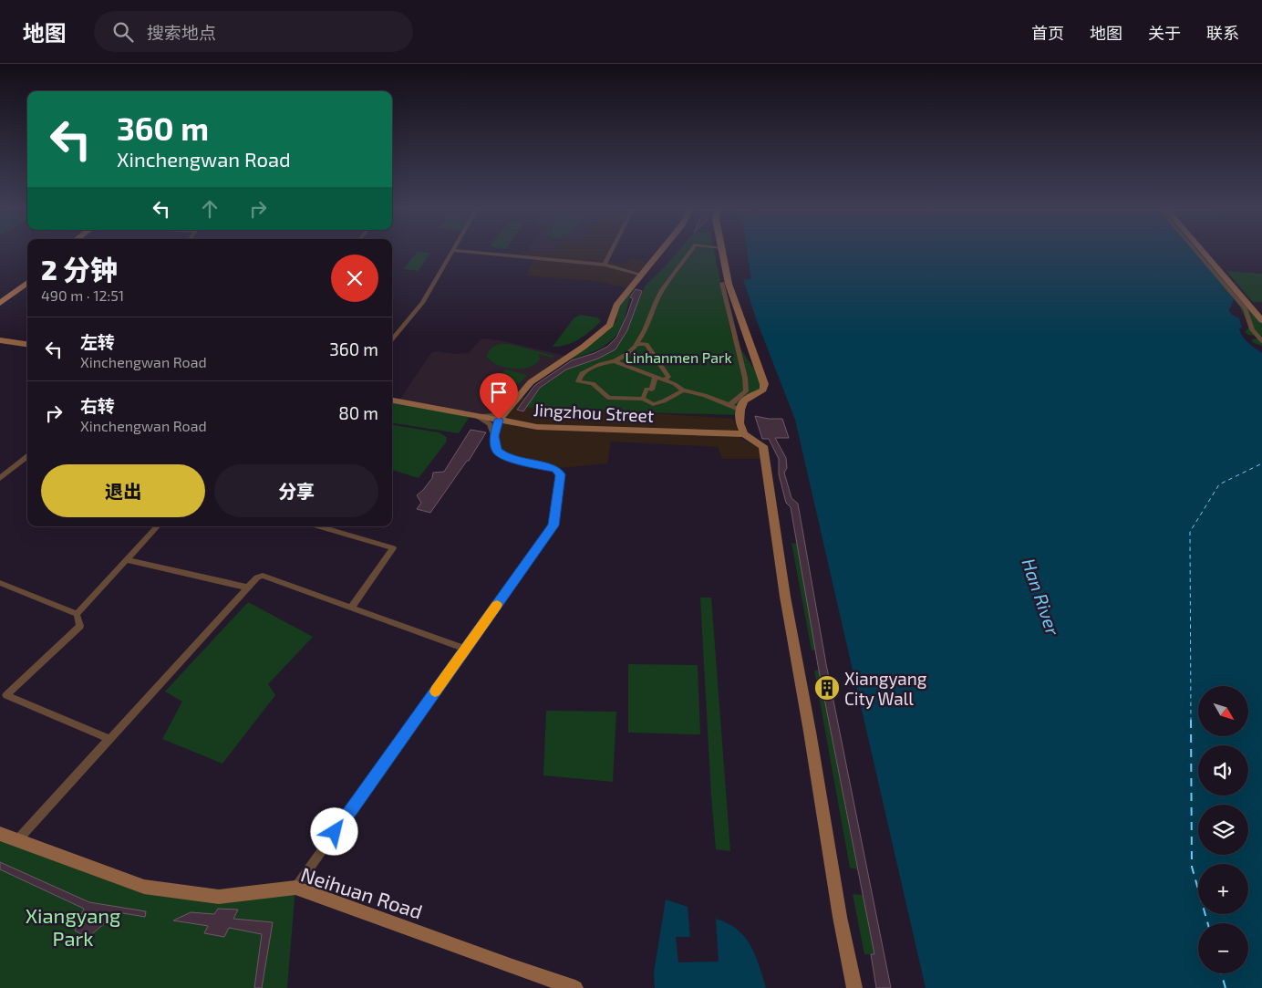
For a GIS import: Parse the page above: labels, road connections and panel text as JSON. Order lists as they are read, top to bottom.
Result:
{
  "streets": {
    "street": ["Jingzhou Street", "Neihuan Road"]
  },
  "water": ["Han River"],
  "parks": ["Linhanmen Park", "Xiangyang Park"],
  "places": {
    "building": ["Xiangyang City Wall"]
  },
  "north": "bottom right",
  "page": {
    "header": "地图",
    "search": "搜索地点",
    "nav": [
      "首页",
      "地图",
      "关于",
      "联系"
    ],
    "turn": ["360 m", "Xinchengwan Road"],
    "heading": ["2 分钟", "490 m · 12:51"],
    "list": [
      {
        "name": "左转",
        "note": "Xinchengwan Road",
        "value": "360 m"
      },
      {
        "name": "右转",
        "note": "Xinchengwan Road",
        "value": "80 m"
      }
    ],
    "buttons": ["退出", "分享"],
    "map_buttons": ["+", "−"]
  }
}
